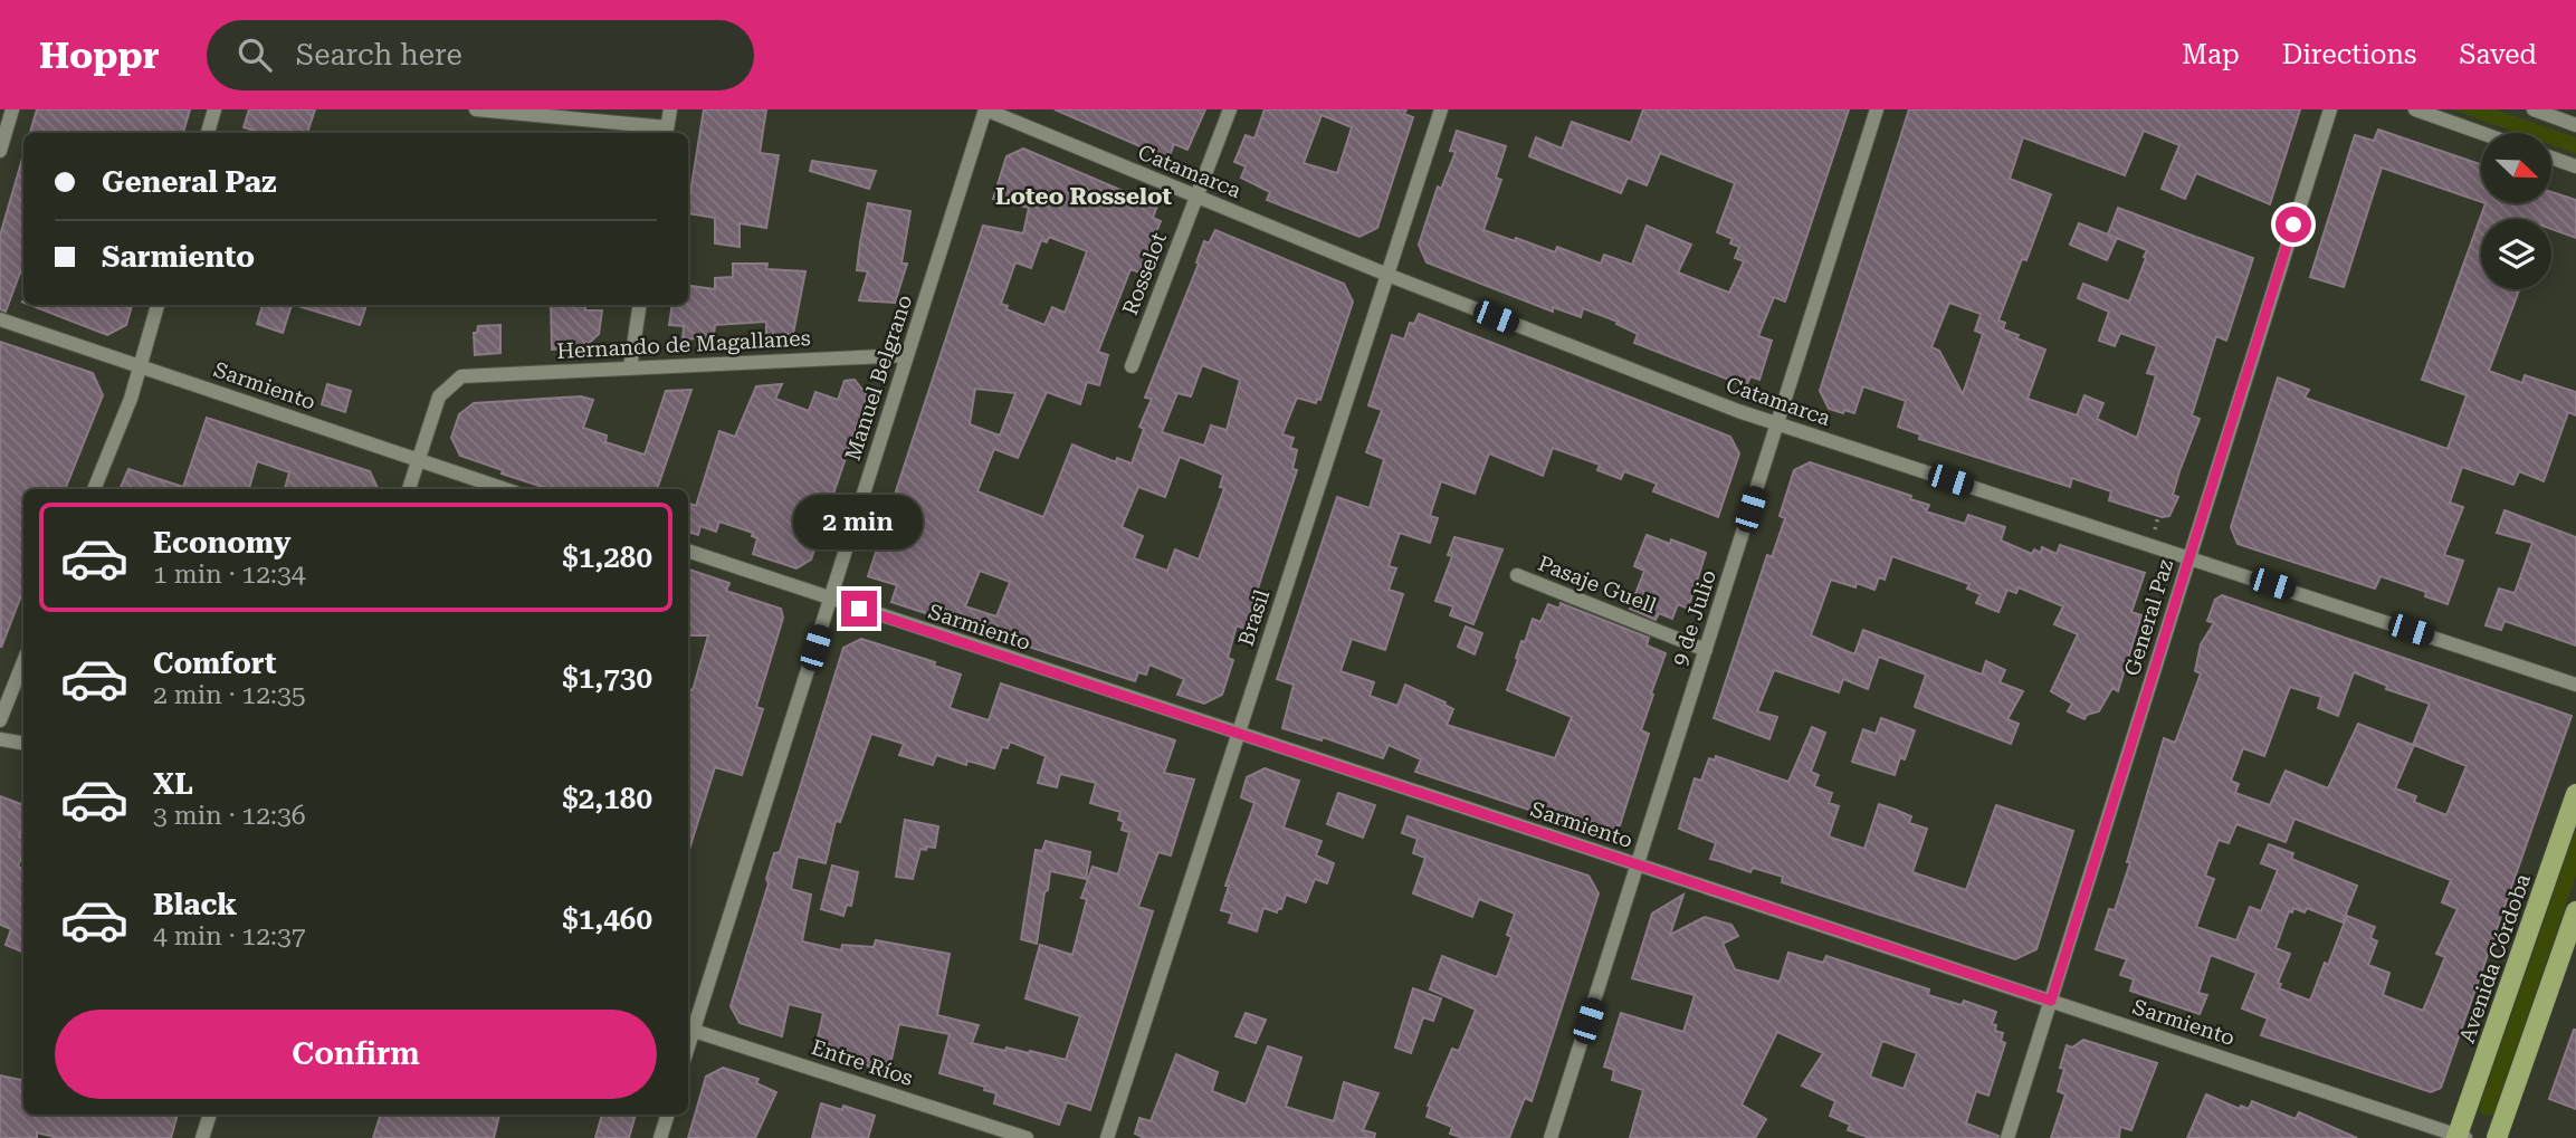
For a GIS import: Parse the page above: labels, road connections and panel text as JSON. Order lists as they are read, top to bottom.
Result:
{
  "streets": {
    "main road": ["Avenida Córdoba"],
    "street": [
      "Catamarca",
      "Rosselot",
      "Hernando de Magallanes",
      "Manuel Belgrano",
      "Sarmiento",
      "Pasaje Guell",
      "Brasil",
      "9 de Julio",
      "General Paz",
      "Entre Ríos"
    ]
  },
  "crossings": [
    ["Catamarca", "Rosselot"],
    ["Catamarca", "Manuel Belgrano"],
    ["Catamarca", "Brasil"],
    ["Catamarca", "9 de Julio"],
    ["Catamarca", "General Paz"],
    ["Hernando de Magallanes", "Manuel Belgrano"],
    ["Hernando de Magallanes", "Sarmiento"],
    ["Manuel Belgrano", "Sarmiento"],
    ["Manuel Belgrano", "Entre Ríos"],
    ["Sarmiento", "Brasil"],
    ["Sarmiento", "9 de Julio"],
    ["Sarmiento", "General Paz"],
    ["Sarmiento", "Avenida Córdoba"],
    ["Pasaje Guell", "9 de Julio"]
  ],
  "districts": ["Loteo Rosselot"],
  "north": "bottom right",
  "page": {
    "header": "Hoppr",
    "search": "Search here",
    "nav": ["Map", "Directions", "Saved"],
    "banner": ["General Paz", "Sarmiento"],
    "bubble": "2 min",
    "list": [
      {
        "name": "Economy",
        "note": "1 min · 12:34",
        "value": "$1,280"
      },
      {
        "name": "Comfort",
        "note": "2 min · 12:35",
        "value": "$1,730"
      },
      {
        "name": "XL",
        "note": "3 min · 12:36",
        "value": "$2,180"
      },
      {
        "name": "Black",
        "note": "4 min · 12:37",
        "value": "$1,460"
      }
    ],
    "buttons": "Confirm"
  }
}
